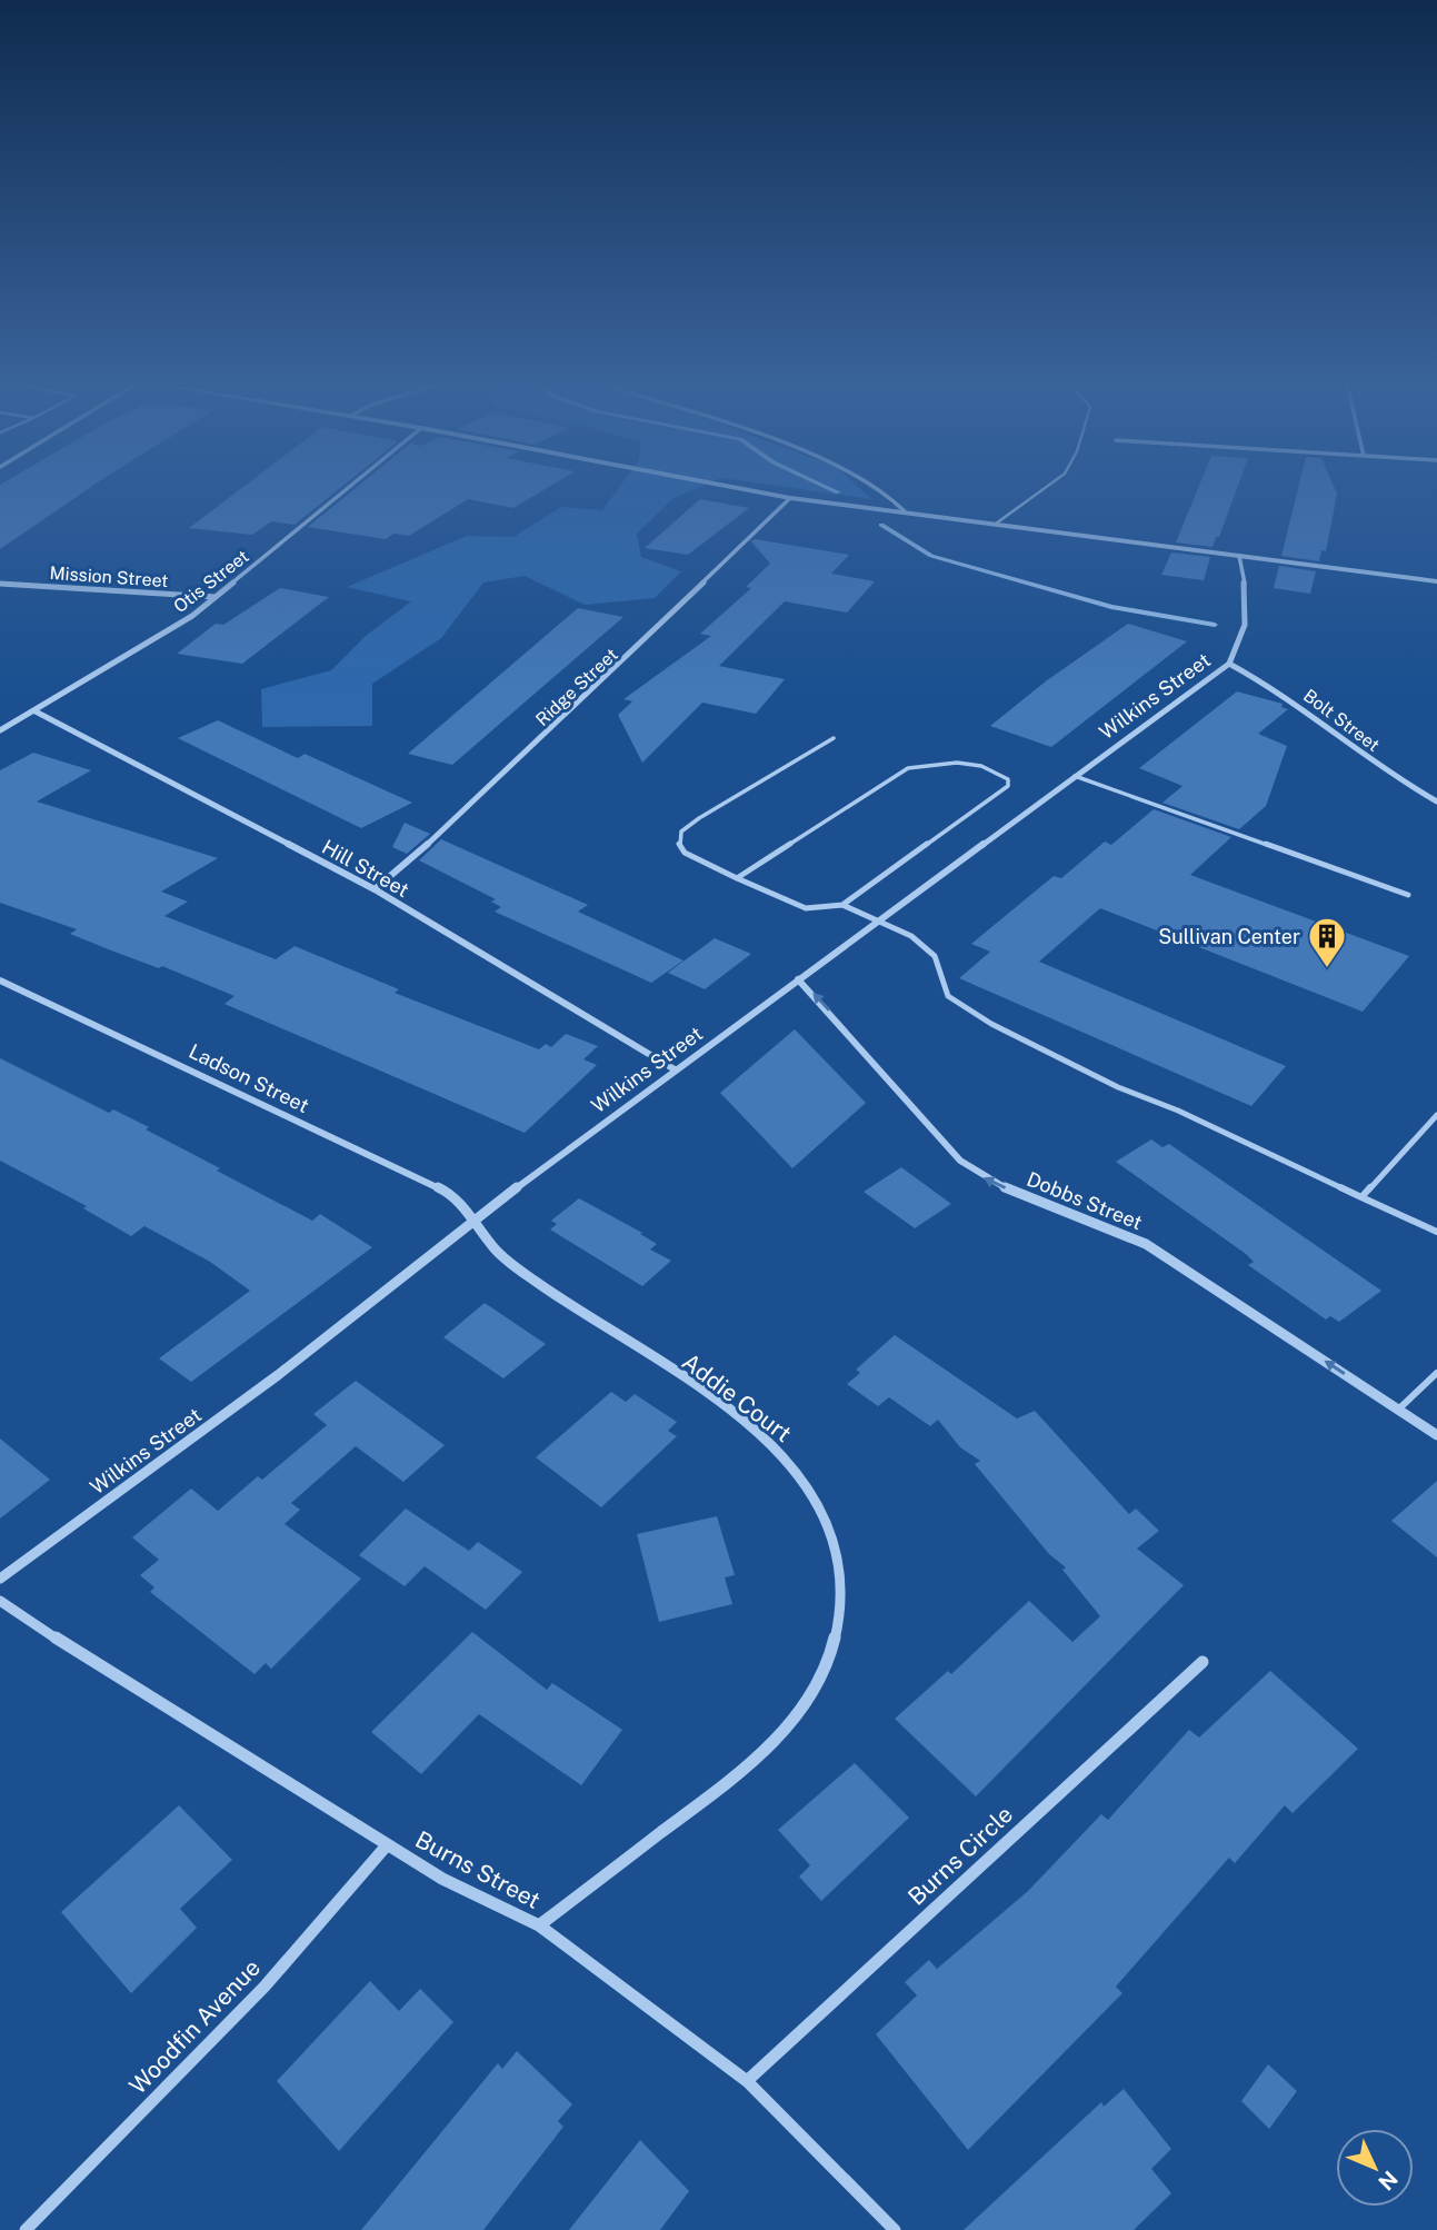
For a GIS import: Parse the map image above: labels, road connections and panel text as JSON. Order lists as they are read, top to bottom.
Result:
{
  "streets": {
    "street": [
      "Mission Street",
      "Otis Street",
      "Ridge Street",
      "Wilkins Street",
      "Bolt Street",
      "Hill Street",
      "Ladson Street",
      "Dobbs Street",
      "Addie Court",
      "Burns Circle",
      "Burns Street",
      "Woodfin Avenue"
    ]
  },
  "crossings": [
    ["Mission Street", "Otis Street"],
    ["Otis Street", "Hill Street"],
    ["Ridge Street", "Hill Street"],
    ["Wilkins Street", "Bolt Street"],
    ["Wilkins Street", "Hill Street"],
    ["Wilkins Street", "Ladson Street"],
    ["Wilkins Street", "Dobbs Street"],
    ["Wilkins Street", "Addie Court"],
    ["Ladson Street", "Addie Court"],
    ["Addie Court", "Burns Street"],
    ["Burns Circle", "Burns Street"],
    ["Burns Street", "Woodfin Avenue"]
  ],
  "one_way": ["Dobbs Street"],
  "places": {
    "building": ["Sullivan Center"]
  },
  "north": "bottom right"
}
